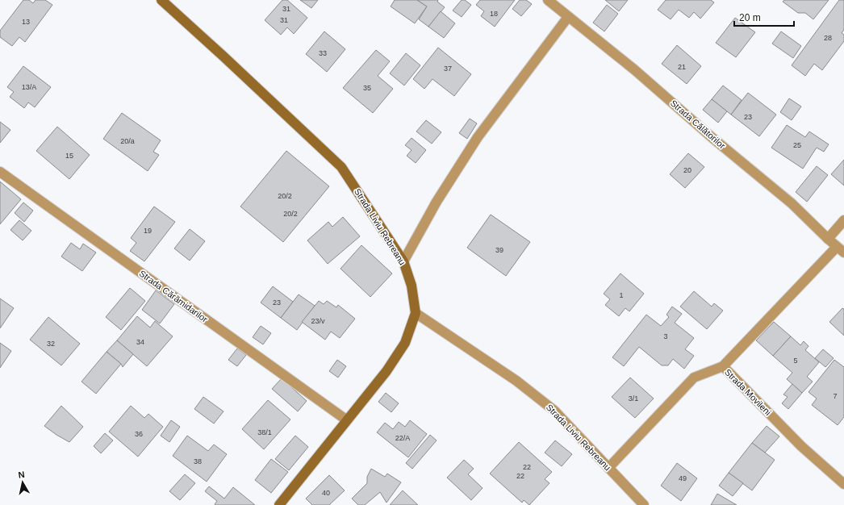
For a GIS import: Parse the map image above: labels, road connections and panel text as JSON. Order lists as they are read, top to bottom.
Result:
{
  "streets": {
    "street": [
      "Strada Călătorilor",
      "Strada Liviu Rebreanu",
      "Strada Cărămidarilor",
      "Strada Movileni"
    ]
  },
  "crossings": [
    ["Strada Liviu Rebreanu", "Strada Movileni"]
  ],
  "house_numbers": [
    "31",
    "18",
    "31",
    "13",
    "28",
    "33",
    "21",
    "37",
    "13/A",
    "35",
    "23",
    "20/a",
    "25",
    "15",
    "20",
    "20/2",
    "20/2",
    "19",
    "39",
    "1",
    "23",
    "23/v",
    "3",
    "34",
    "32",
    "5",
    "7",
    "3/1",
    "38/1",
    "36",
    "22/A",
    "38",
    "22",
    "22",
    "49",
    "40"
  ],
  "scale_bar": "20 m",
  "north": "top"
}
